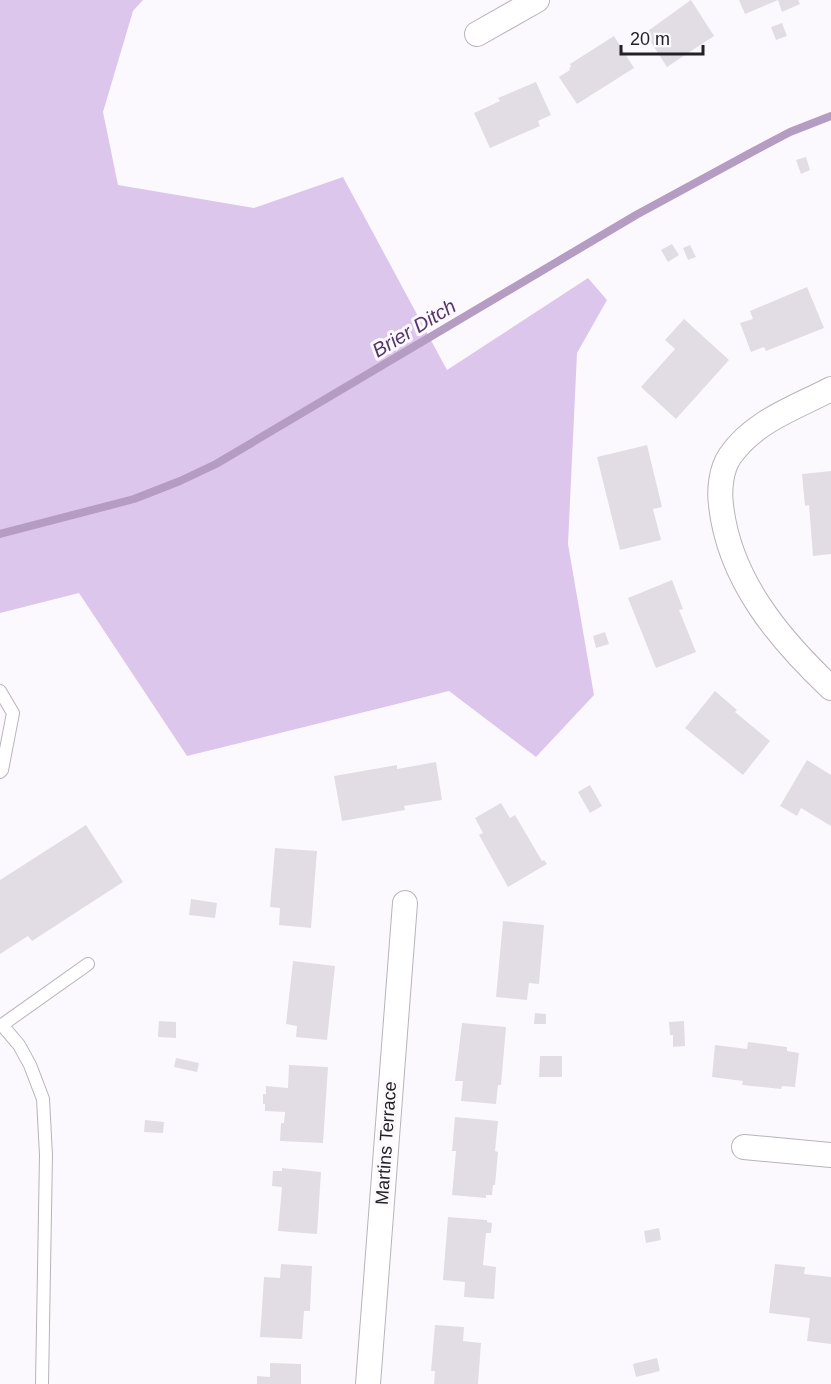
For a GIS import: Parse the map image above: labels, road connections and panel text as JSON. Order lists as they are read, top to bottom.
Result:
{
  "streets": {
    "street": ["Martins Terrace"]
  },
  "water": ["Brier Ditch"],
  "scale_bar": "20 m"
}
